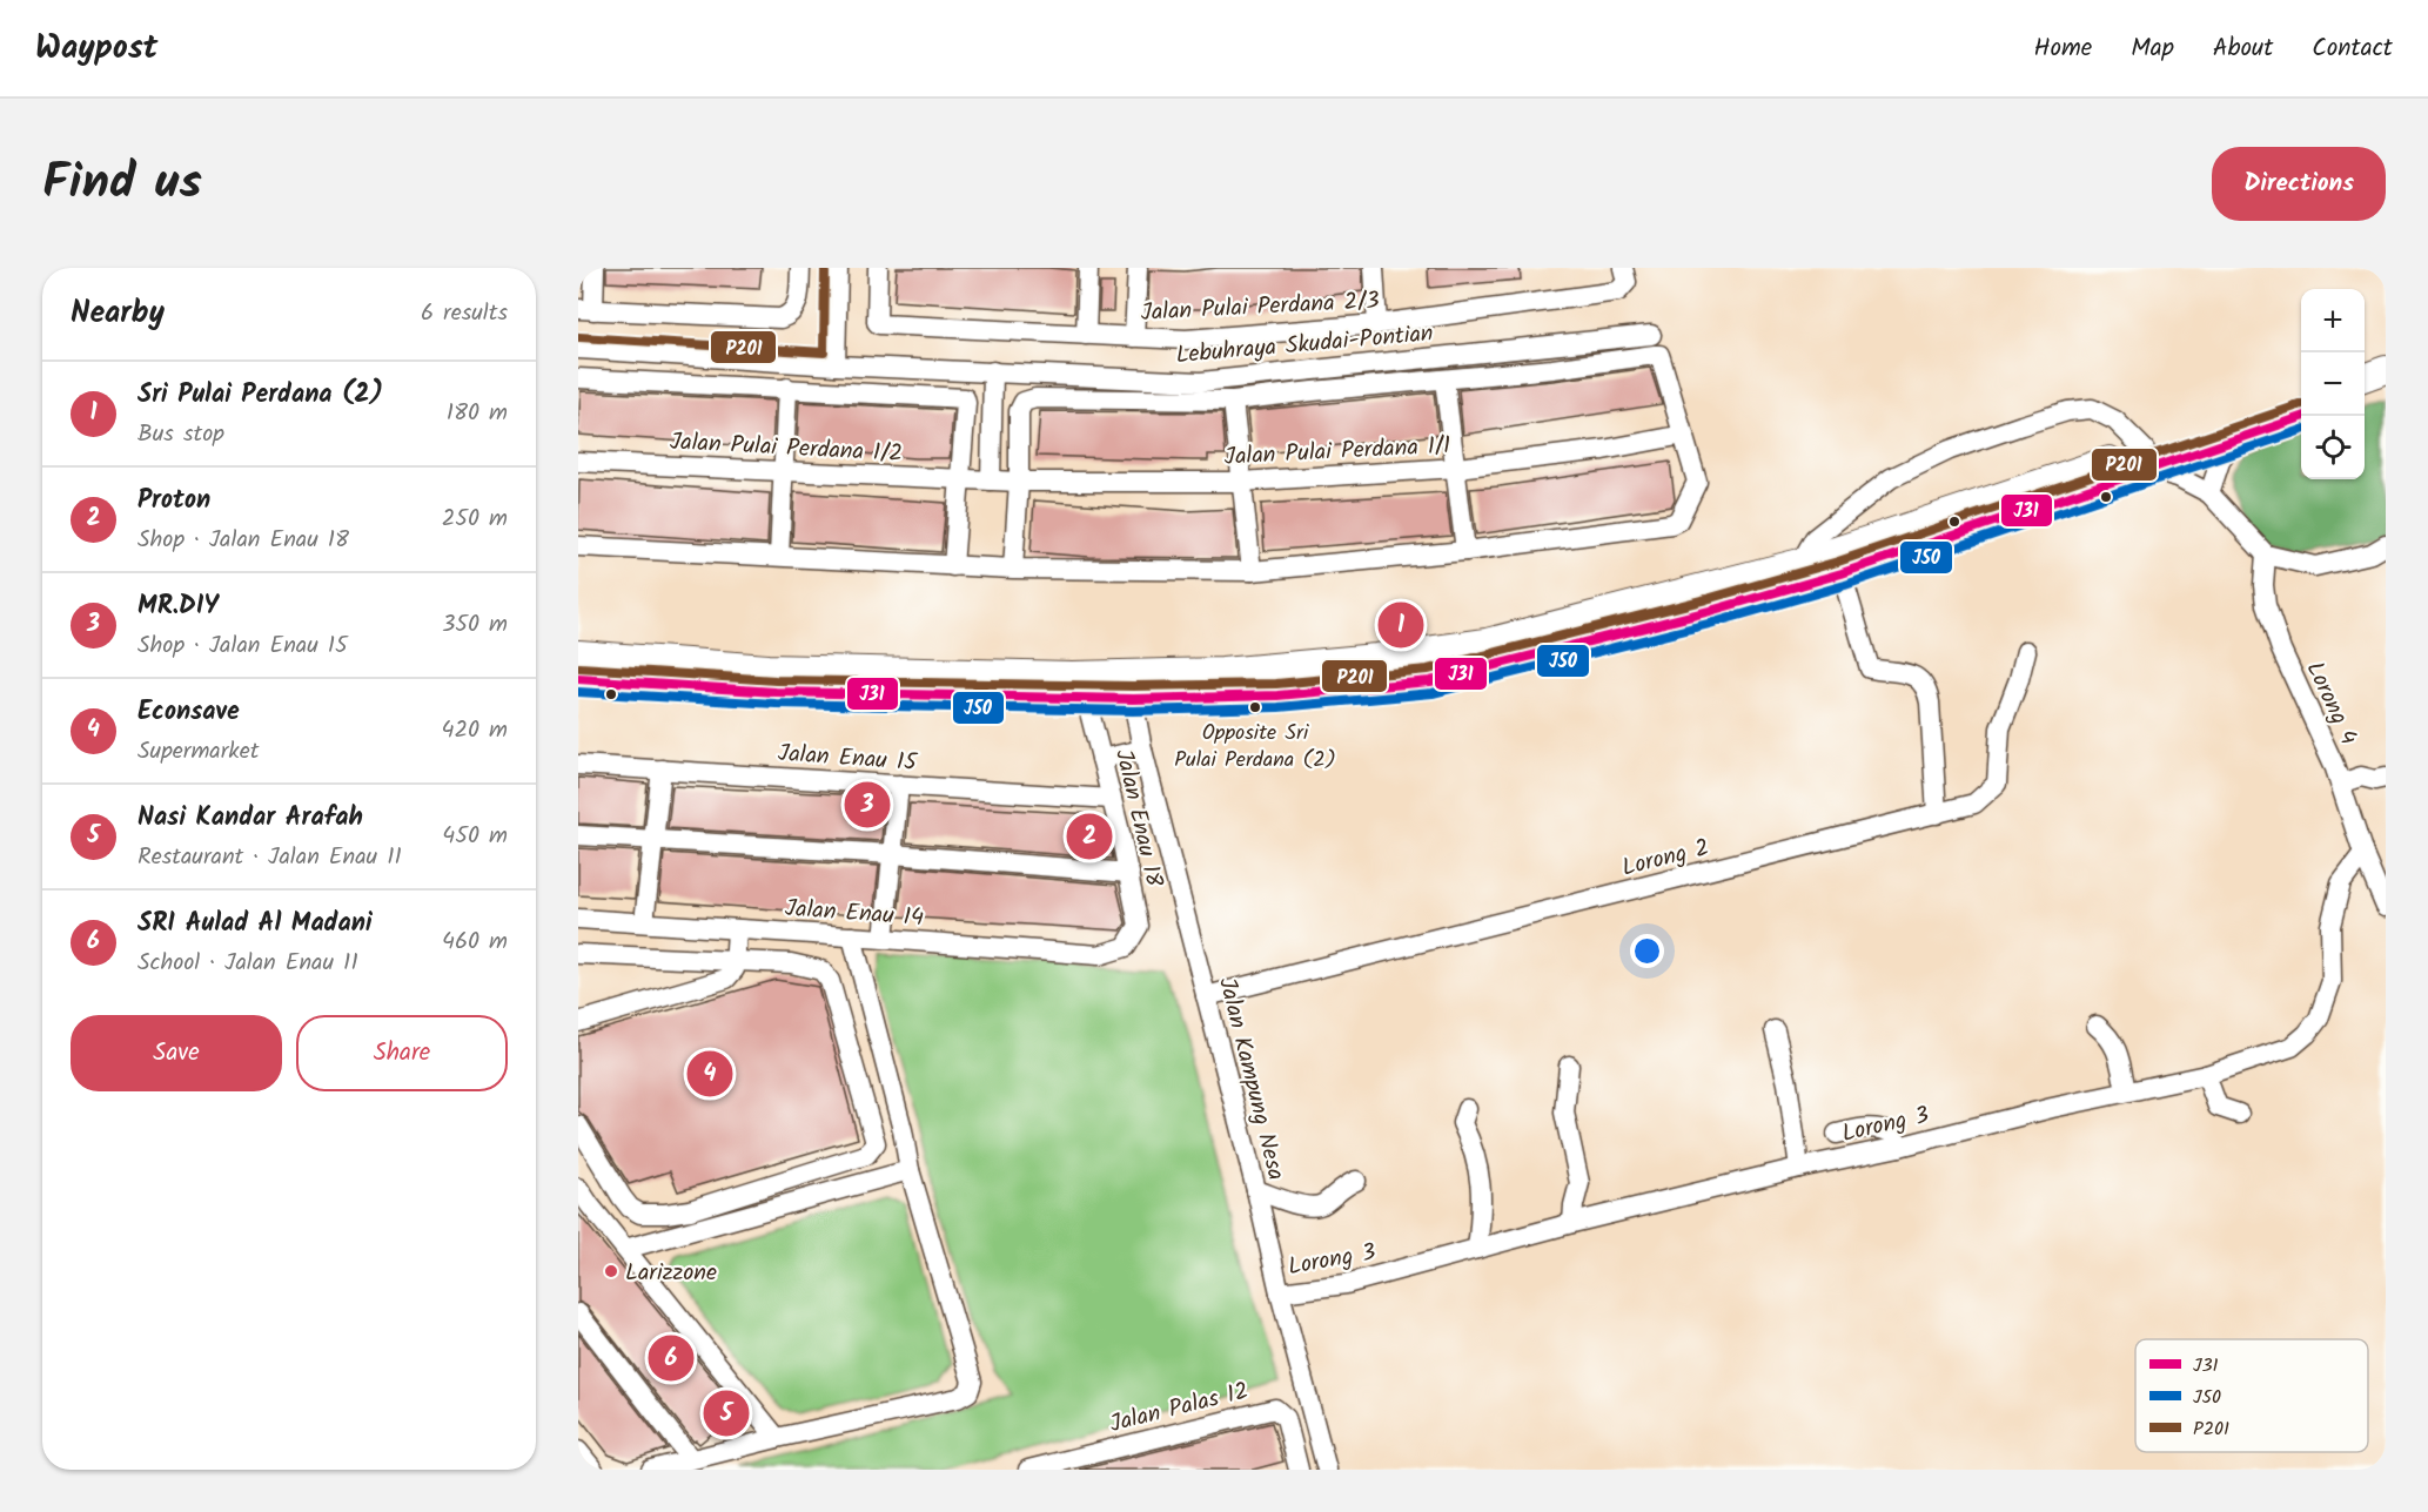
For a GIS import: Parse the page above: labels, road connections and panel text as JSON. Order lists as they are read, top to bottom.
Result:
{
  "streets": {
    "street": [
      "Jalan Pulai Perdana 2/3",
      "Lebuhraya Skudai-Pontian",
      "Jalan Pulai Perdana 1/2",
      "Jalan Pulai Perdana 1/1",
      "Lorong 4",
      "Jalan Enau 15",
      "Jalan Enau 18",
      "Lorong 2",
      "Jalan Enau 14",
      "Jalan Kampung Nesa",
      "Lorong 3",
      "Jalan Palas 12"
    ]
  },
  "crossings": [
    ["Jalan Pulai Perdana 1/2", "Jalan Pulai Perdana 1/1"],
    ["Lorong 4", "Lorong 3"],
    ["Jalan Enau 15", "Jalan Enau 18"],
    ["Jalan Enau 18", "Jalan Enau 14"],
    ["Lorong 2", "Jalan Kampung Nesa"],
    ["Jalan Kampung Nesa", "Lorong 3"]
  ],
  "places": ["Opposite Sri Pulai Perdana (2)", "Larizzone"],
  "lines": ["transit line P201", "transit line J31", "transit line J50"],
  "legend": ["J31", "J50", "P201"],
  "page": {
    "header": "Waypost",
    "nav": [
      "Home",
      "Map",
      "About",
      "Contact"
    ],
    "title": "Find us",
    "buttons": [
      "Directions",
      ["Save", "Share"]
    ],
    "heading": ["Nearby", "6 results"],
    "map_buttons": ["+", "−"],
    "list": [
      {
        "mark": "1",
        "name": "Sri Pulai Perdana (2)",
        "note": "Bus stop",
        "value": "180 m"
      },
      {
        "mark": "2",
        "name": "Proton",
        "note": "Shop · Jalan Enau 18",
        "value": "250 m"
      },
      {
        "mark": "3",
        "name": "MR.DIY",
        "note": "Shop · Jalan Enau 15",
        "value": "350 m"
      },
      {
        "mark": "4",
        "name": "Econsave",
        "note": "Supermarket",
        "value": "420 m"
      },
      {
        "mark": "5",
        "name": "Nasi Kandar Arafah",
        "note": "Restaurant · Jalan Enau 11",
        "value": "450 m"
      },
      {
        "mark": "6",
        "name": "SRI Aulad Al Madani",
        "note": "School · Jalan Enau 11",
        "value": "460 m"
      }
    ],
    "pins": [
      "1",
      "3",
      "2",
      "4",
      "6",
      "5"
    ]
  }
}
